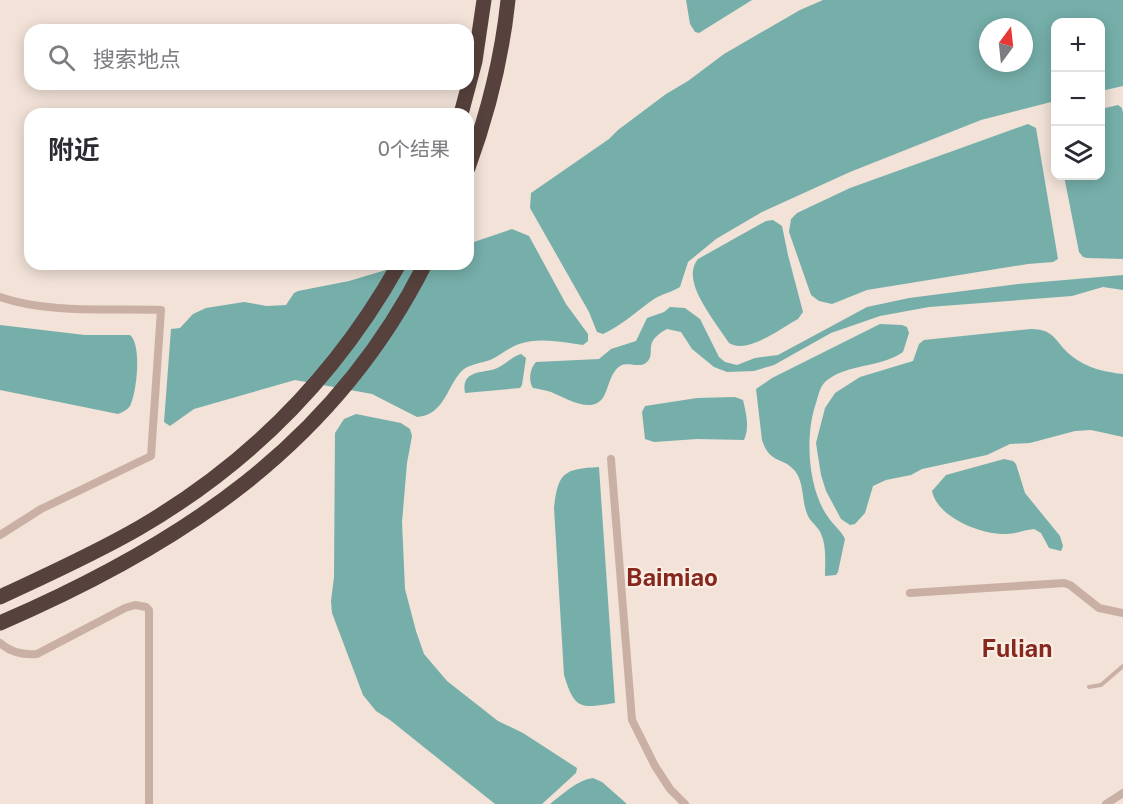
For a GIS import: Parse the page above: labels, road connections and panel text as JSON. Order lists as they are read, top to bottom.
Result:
{
  "districts": ["Baimiao", "Fulian"],
  "north": "top",
  "page": {
    "map_buttons": ["+", "−"],
    "search": "搜索地点",
    "heading": ["附近", "0个结果"]
  }
}
